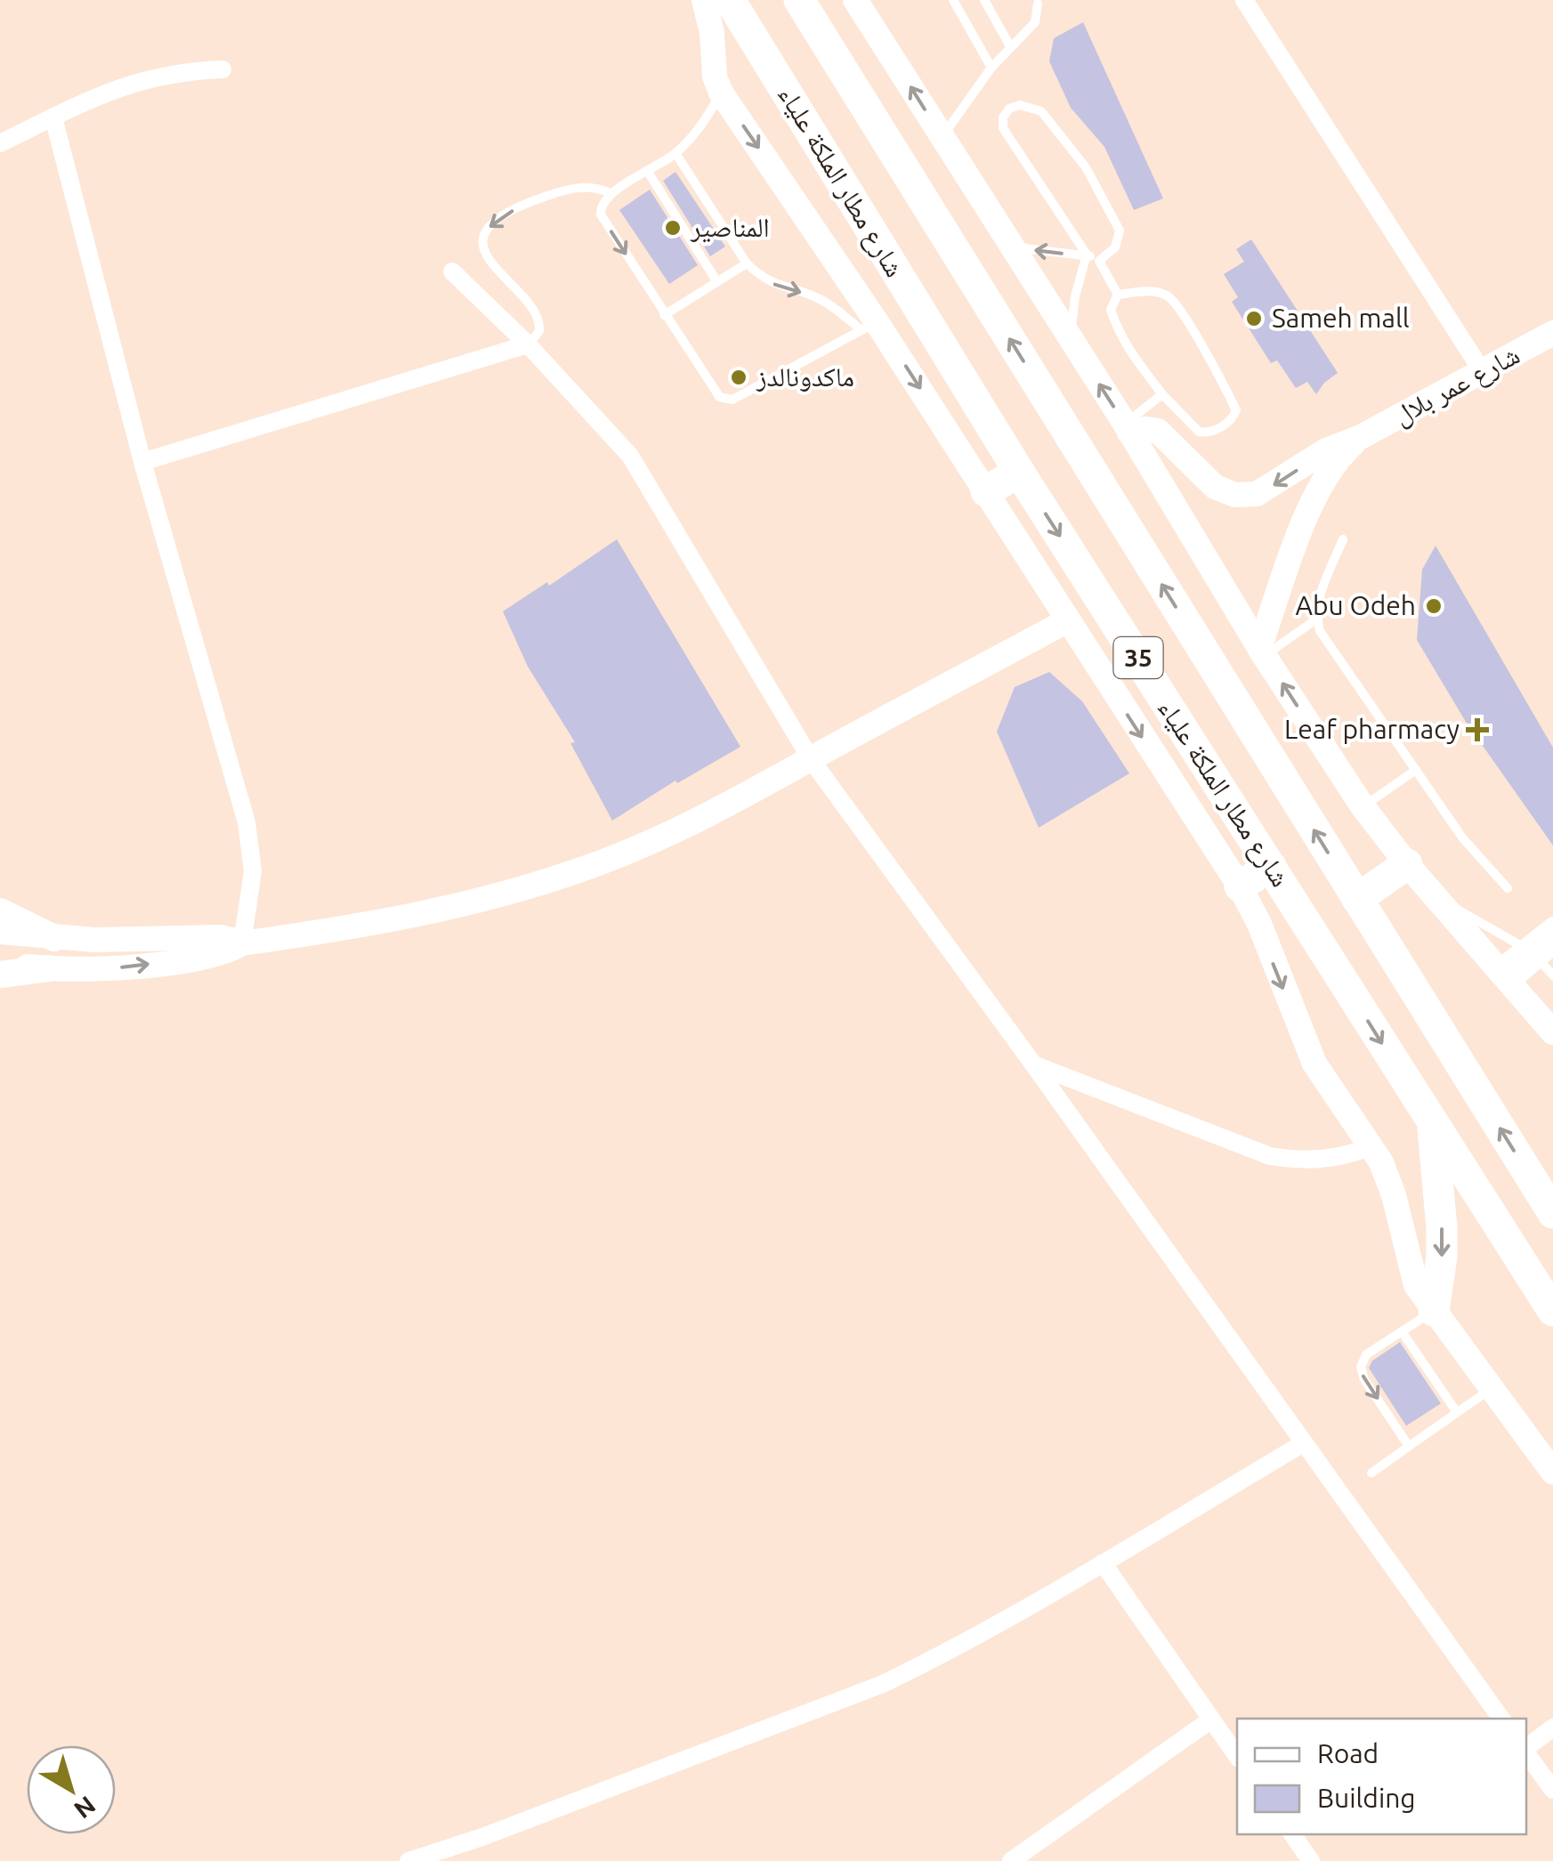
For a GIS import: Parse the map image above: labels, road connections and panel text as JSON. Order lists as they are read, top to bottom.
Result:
{
  "streets": {
    "highway": ["شارع مطار الملكة علياء", "35"],
    "street": ["شارع عمر بلال"]
  },
  "places": {
    "other": [
      "المناصير",
      "Sameh mall",
      "ماكدونالدز",
      "Abu Odeh"
    ],
    "health": ["Leaf pharmacy"]
  },
  "legend": ["Road", "Building"],
  "north": "bottom right"
}
